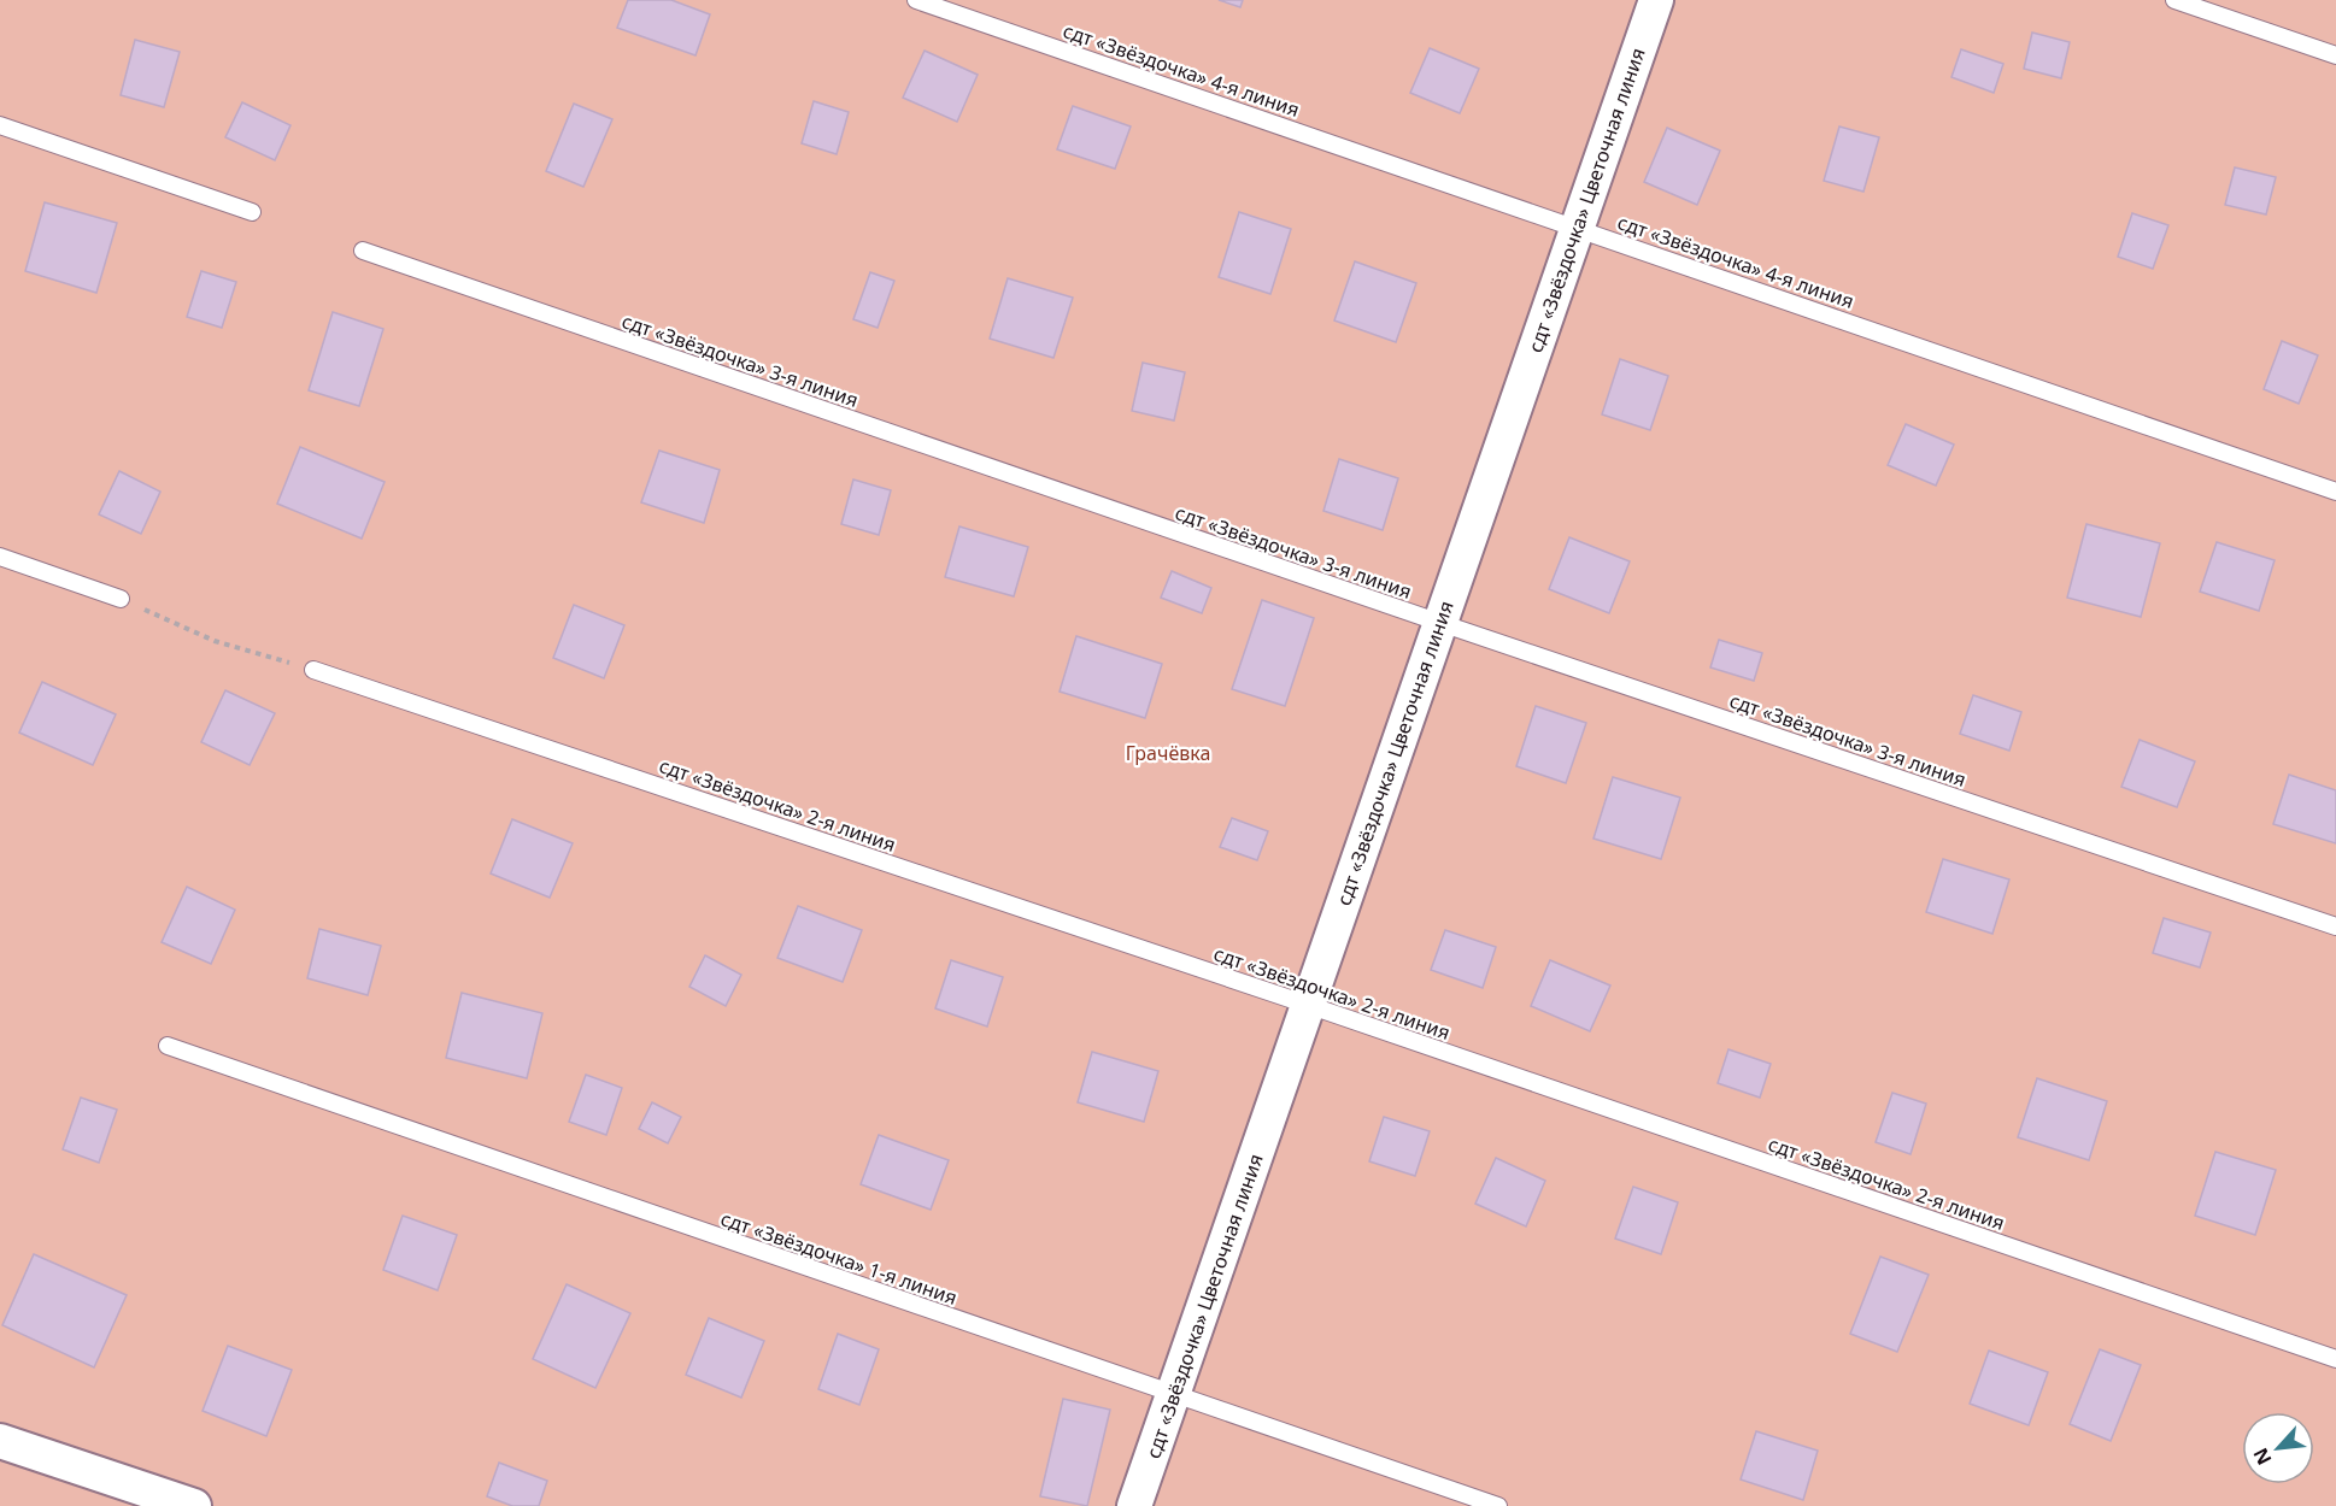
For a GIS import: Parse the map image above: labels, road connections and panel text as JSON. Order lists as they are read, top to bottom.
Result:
{
  "streets": {
    "street": ["сдт «Звёздочка» Цветочная линия"],
    "lane": [
      "сдт «Звёздочка» 4-я линия",
      "сдт «Звёздочка» 3-я линия",
      "сдт «Звёздочка» 2-я линия",
      "сдт «Звёздочка» 1-я линия"
    ]
  },
  "crossings": [
    ["сдт «Звёздочка» 4-я линия", "сдт «Звёздочка» Цветочная линия"],
    ["сдт «Звёздочка» Цветочная линия", "сдт «Звёздочка» 3-я линия"],
    ["сдт «Звёздочка» Цветочная линия", "сдт «Звёздочка» 2-я линия"],
    ["сдт «Звёздочка» Цветочная линия", "сдт «Звёздочка» 1-я линия"]
  ],
  "parks": ["Грачёвка"],
  "north": "bottom left"
}
